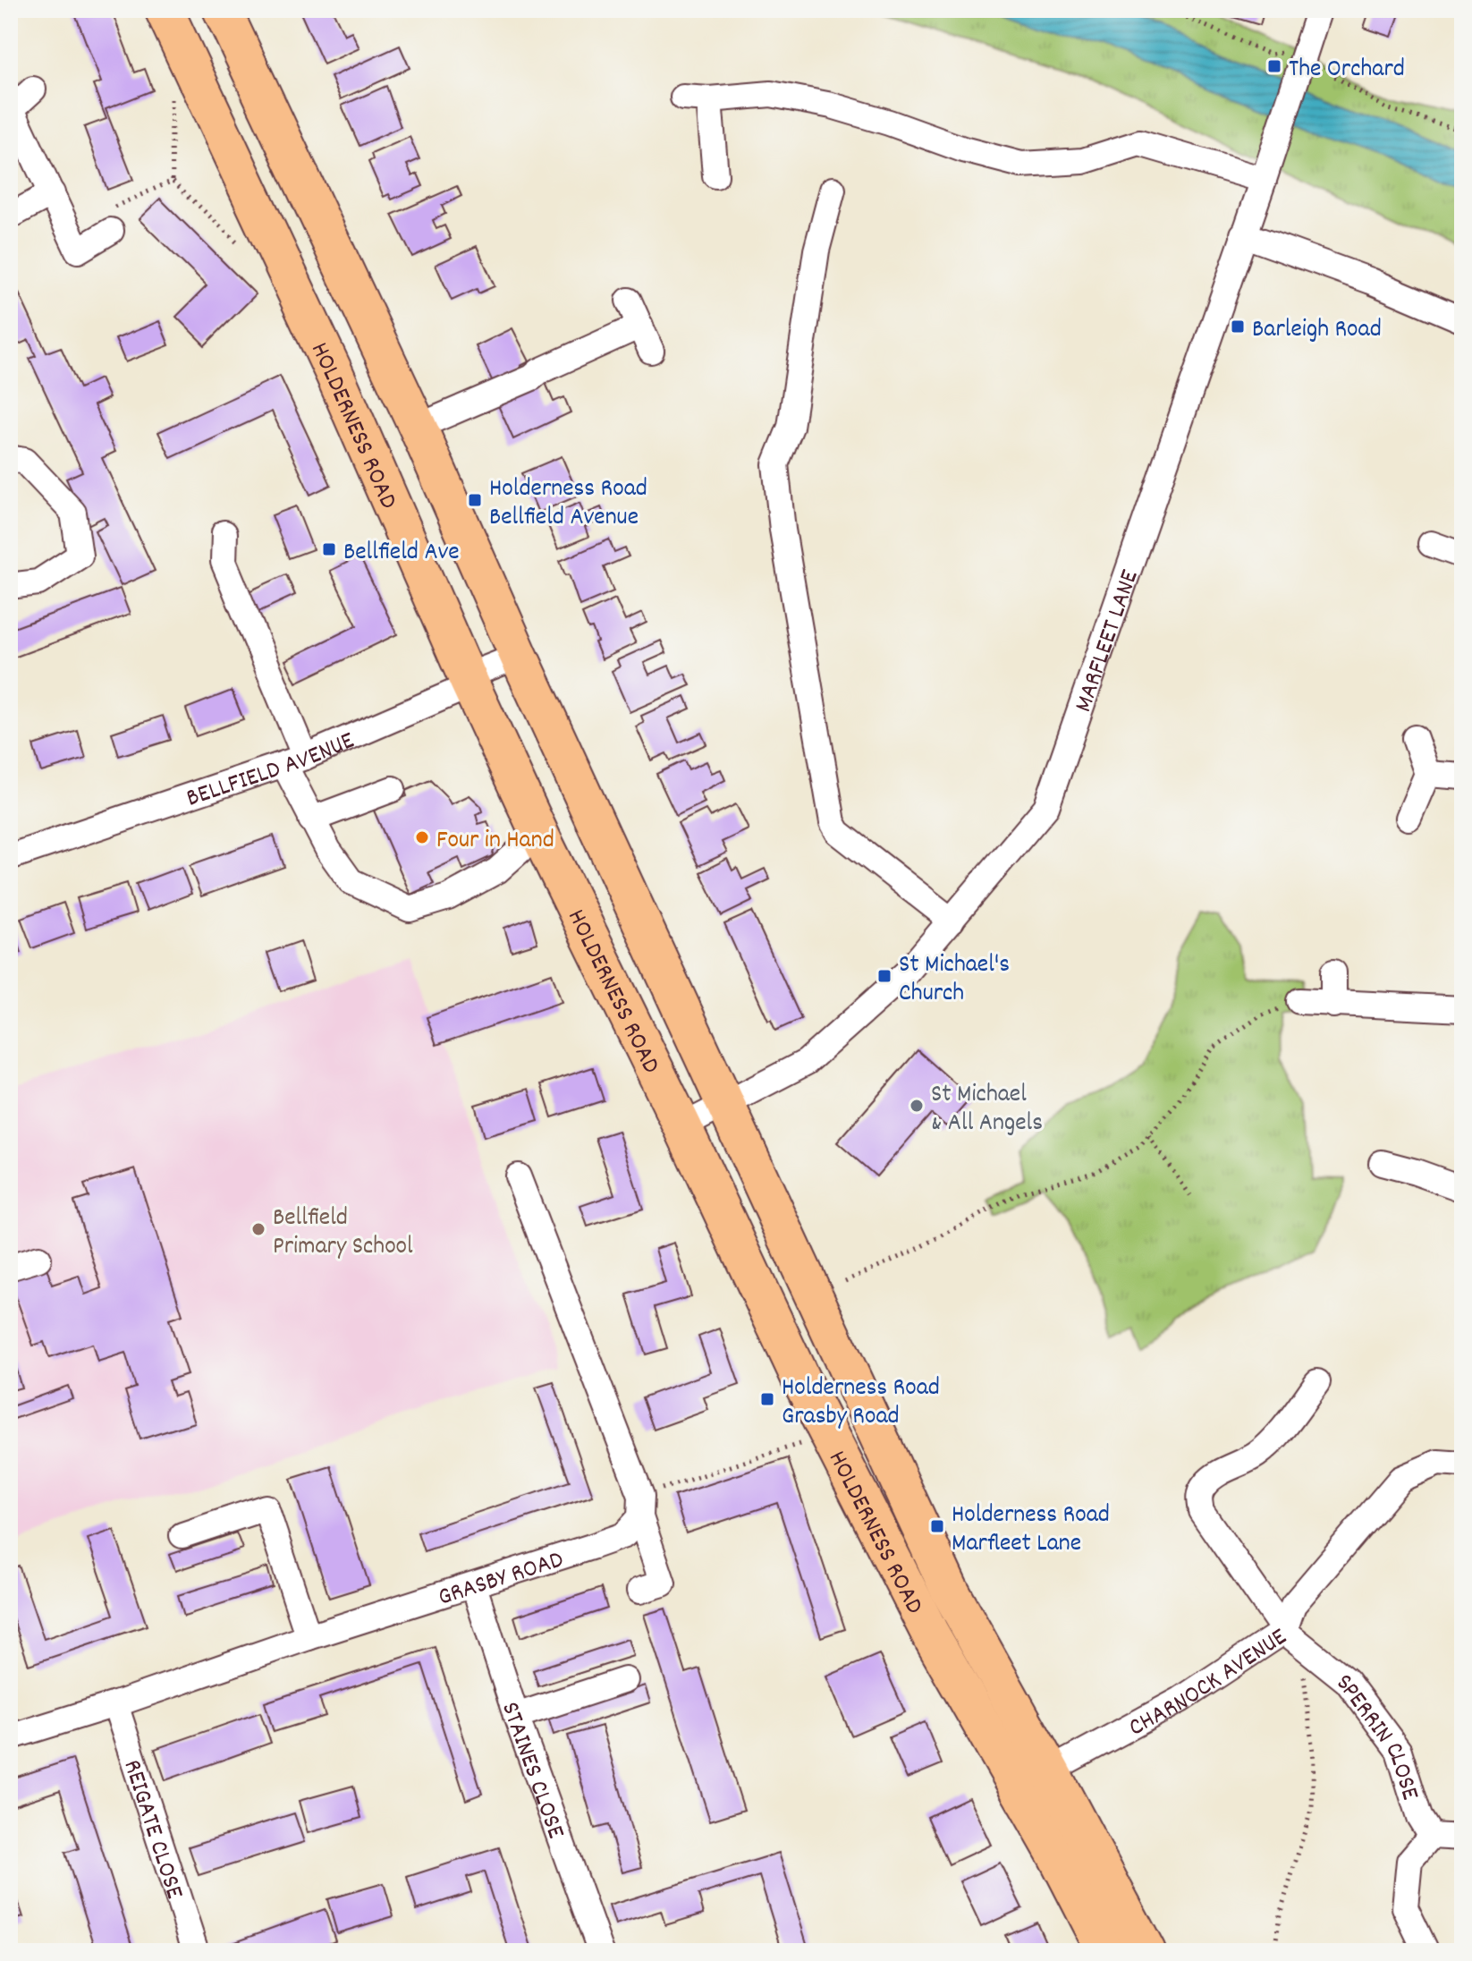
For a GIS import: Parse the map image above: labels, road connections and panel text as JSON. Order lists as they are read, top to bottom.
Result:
{
  "streets": {
    "highway": ["HOLDERNESS ROAD"],
    "street": [
      "MARFLEET LANE",
      "BELLFIELD AVENUE",
      "GRASBY ROAD",
      "CHARNOCK AVENUE",
      "SPERRIN CLOSE",
      "STAINES CLOSE",
      "REIGATE CLOSE"
    ]
  },
  "crossings": [
    ["HOLDERNESS ROAD", "MARFLEET LANE"],
    ["HOLDERNESS ROAD", "BELLFIELD AVENUE"],
    ["HOLDERNESS ROAD", "CHARNOCK AVENUE"],
    ["GRASBY ROAD", "STAINES CLOSE"],
    ["GRASBY ROAD", "REIGATE CLOSE"],
    ["CHARNOCK AVENUE", "SPERRIN CLOSE"]
  ],
  "places": {
    "transit": [
      "The Orchard",
      "Barleigh Road",
      "Holderness Road Bellfield Avenue",
      "Bellfield Ave",
      "St Michael's Church",
      "Holderness Road Grasby Road",
      "Holderness Road Marfleet Lane"
    ],
    "other": ["Four in Hand", "St Michael & All Angels", "Bellfield Primary School"]
  }
}
